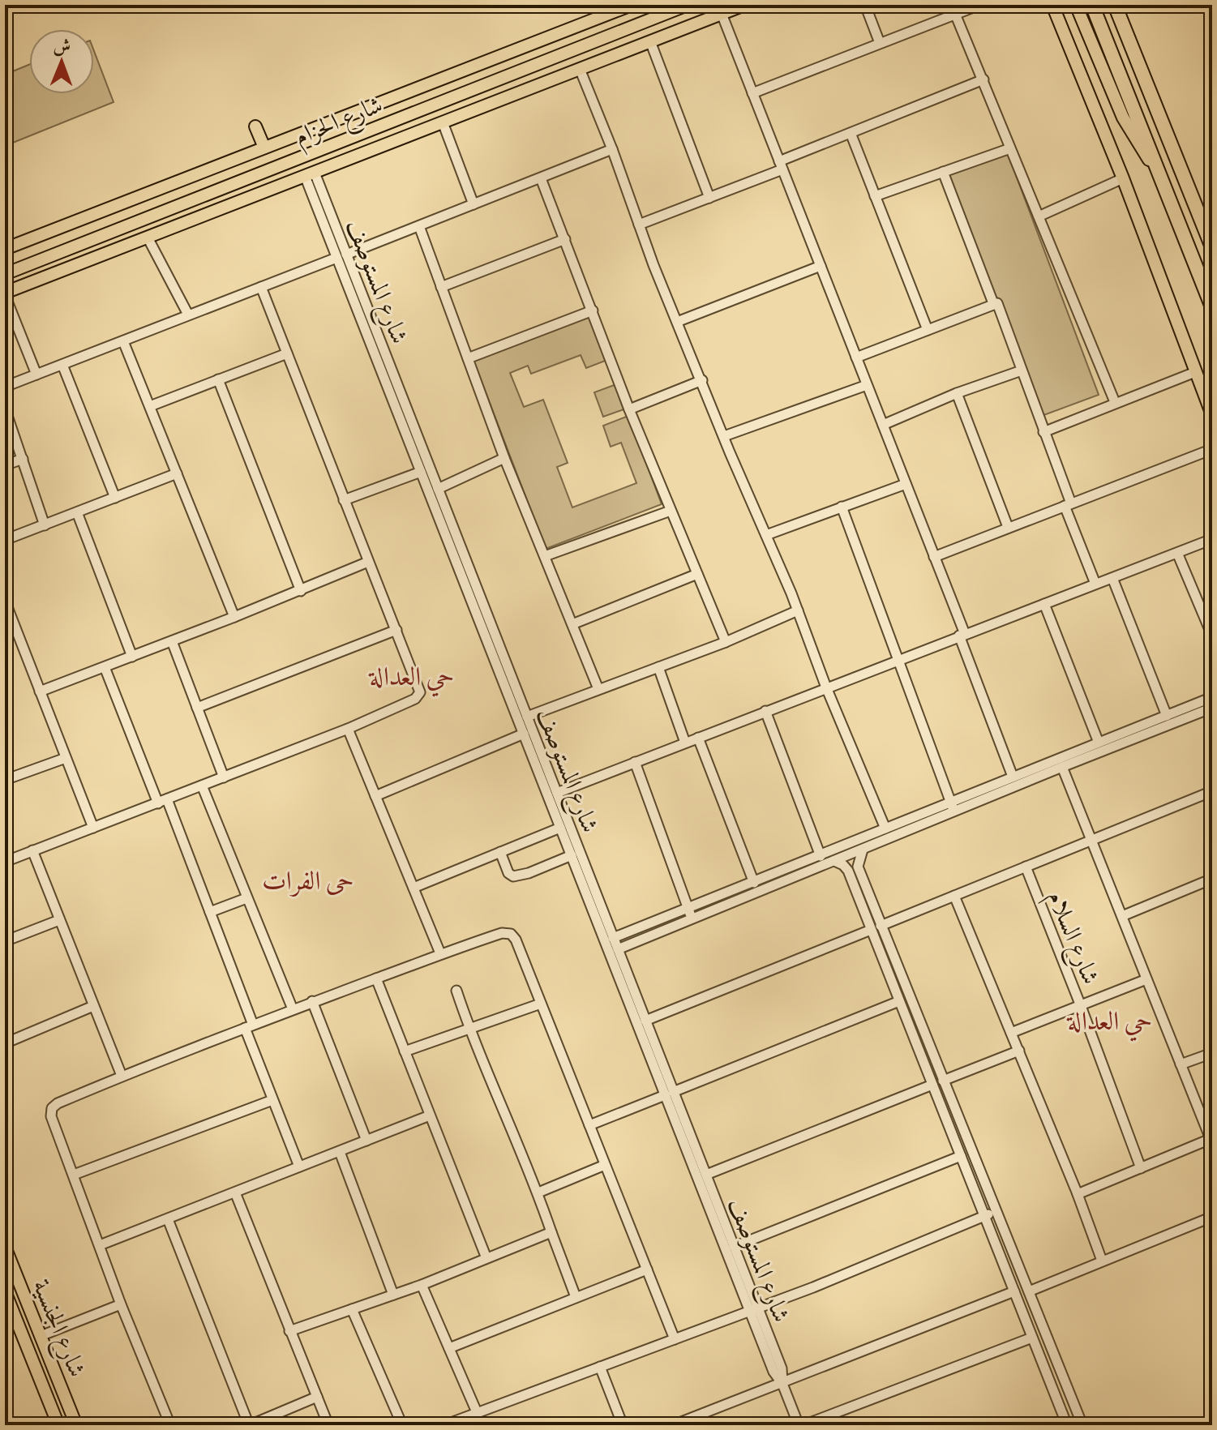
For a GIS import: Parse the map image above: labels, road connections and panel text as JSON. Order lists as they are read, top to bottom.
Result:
{
  "streets": {
    "main road": ["شارع الحزام", "شارع الجنسية"],
    "street": ["شارع المستوصف", "شارع السلام"]
  },
  "districts": ["حي العدالة", "حی الفرات", "حي العدالة"],
  "north": "top"
}
